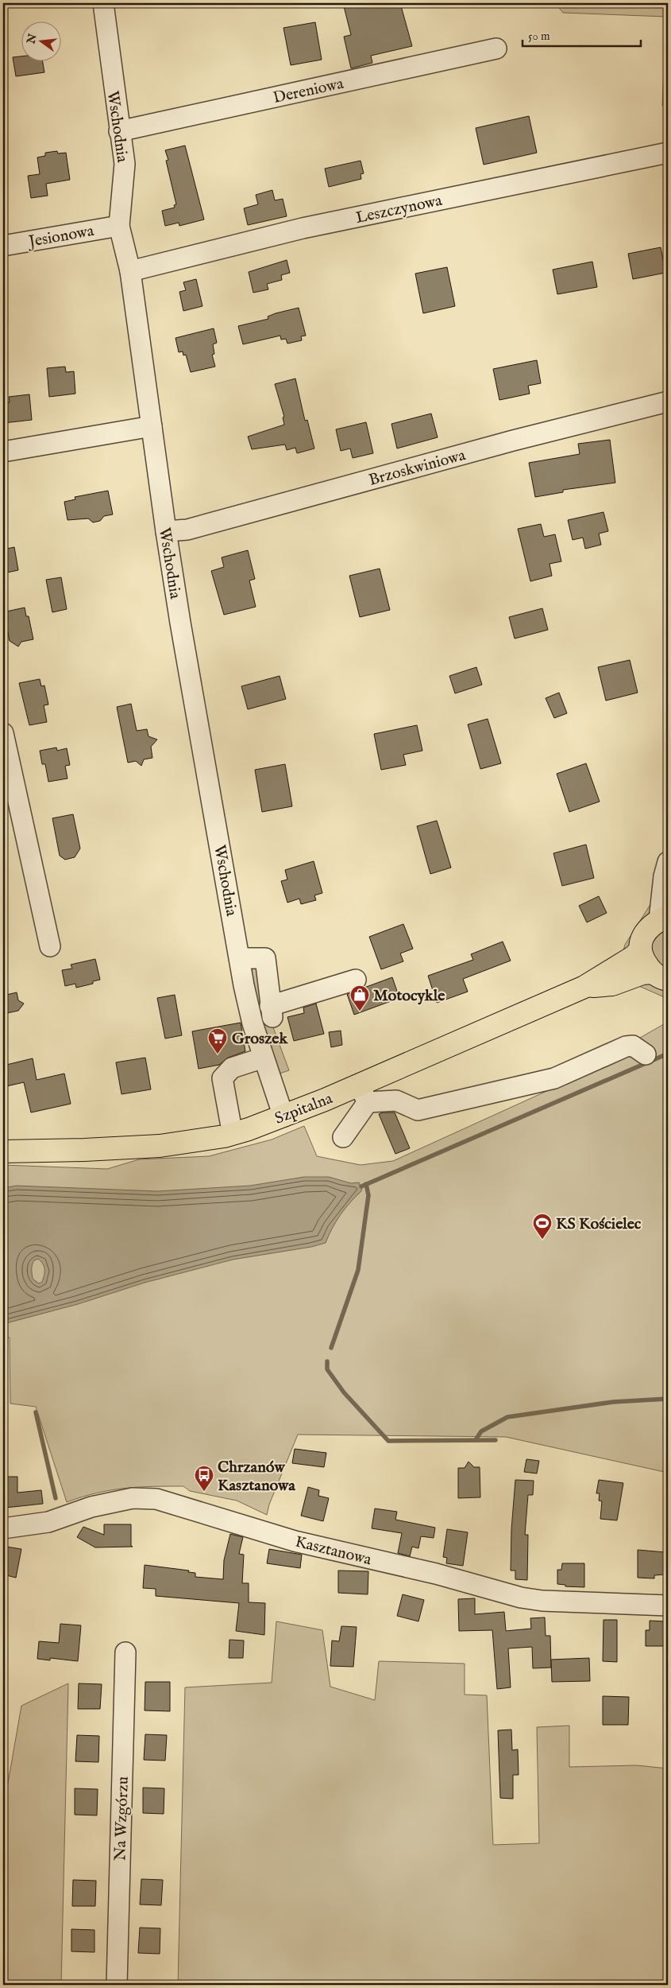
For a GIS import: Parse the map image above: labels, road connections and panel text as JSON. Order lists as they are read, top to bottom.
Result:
{
  "streets": {
    "main road": ["Szpitalna"],
    "street": [
      "Dereniowa",
      "Wschodnia",
      "Leszczynowa",
      "Jesionowa",
      "Brzoskwiniowa",
      "Kasztanowa",
      "Na Wzgórzu"
    ]
  },
  "crossings": [
    ["Dereniowa", "Wschodnia"],
    ["Wschodnia", "Leszczynowa"],
    ["Wschodnia", "Jesionowa"],
    ["Wschodnia", "Brzoskwiniowa"],
    ["Wschodnia", "Szpitalna"]
  ],
  "places": {
    "shop": ["Motocykle"],
    "supermarket": ["Groszek"],
    "sports": ["KS Kościelec"],
    "bus stop": ["Chrzanów Kasztanowa"]
  },
  "scale_bar": "50 m",
  "north": "left"
}
